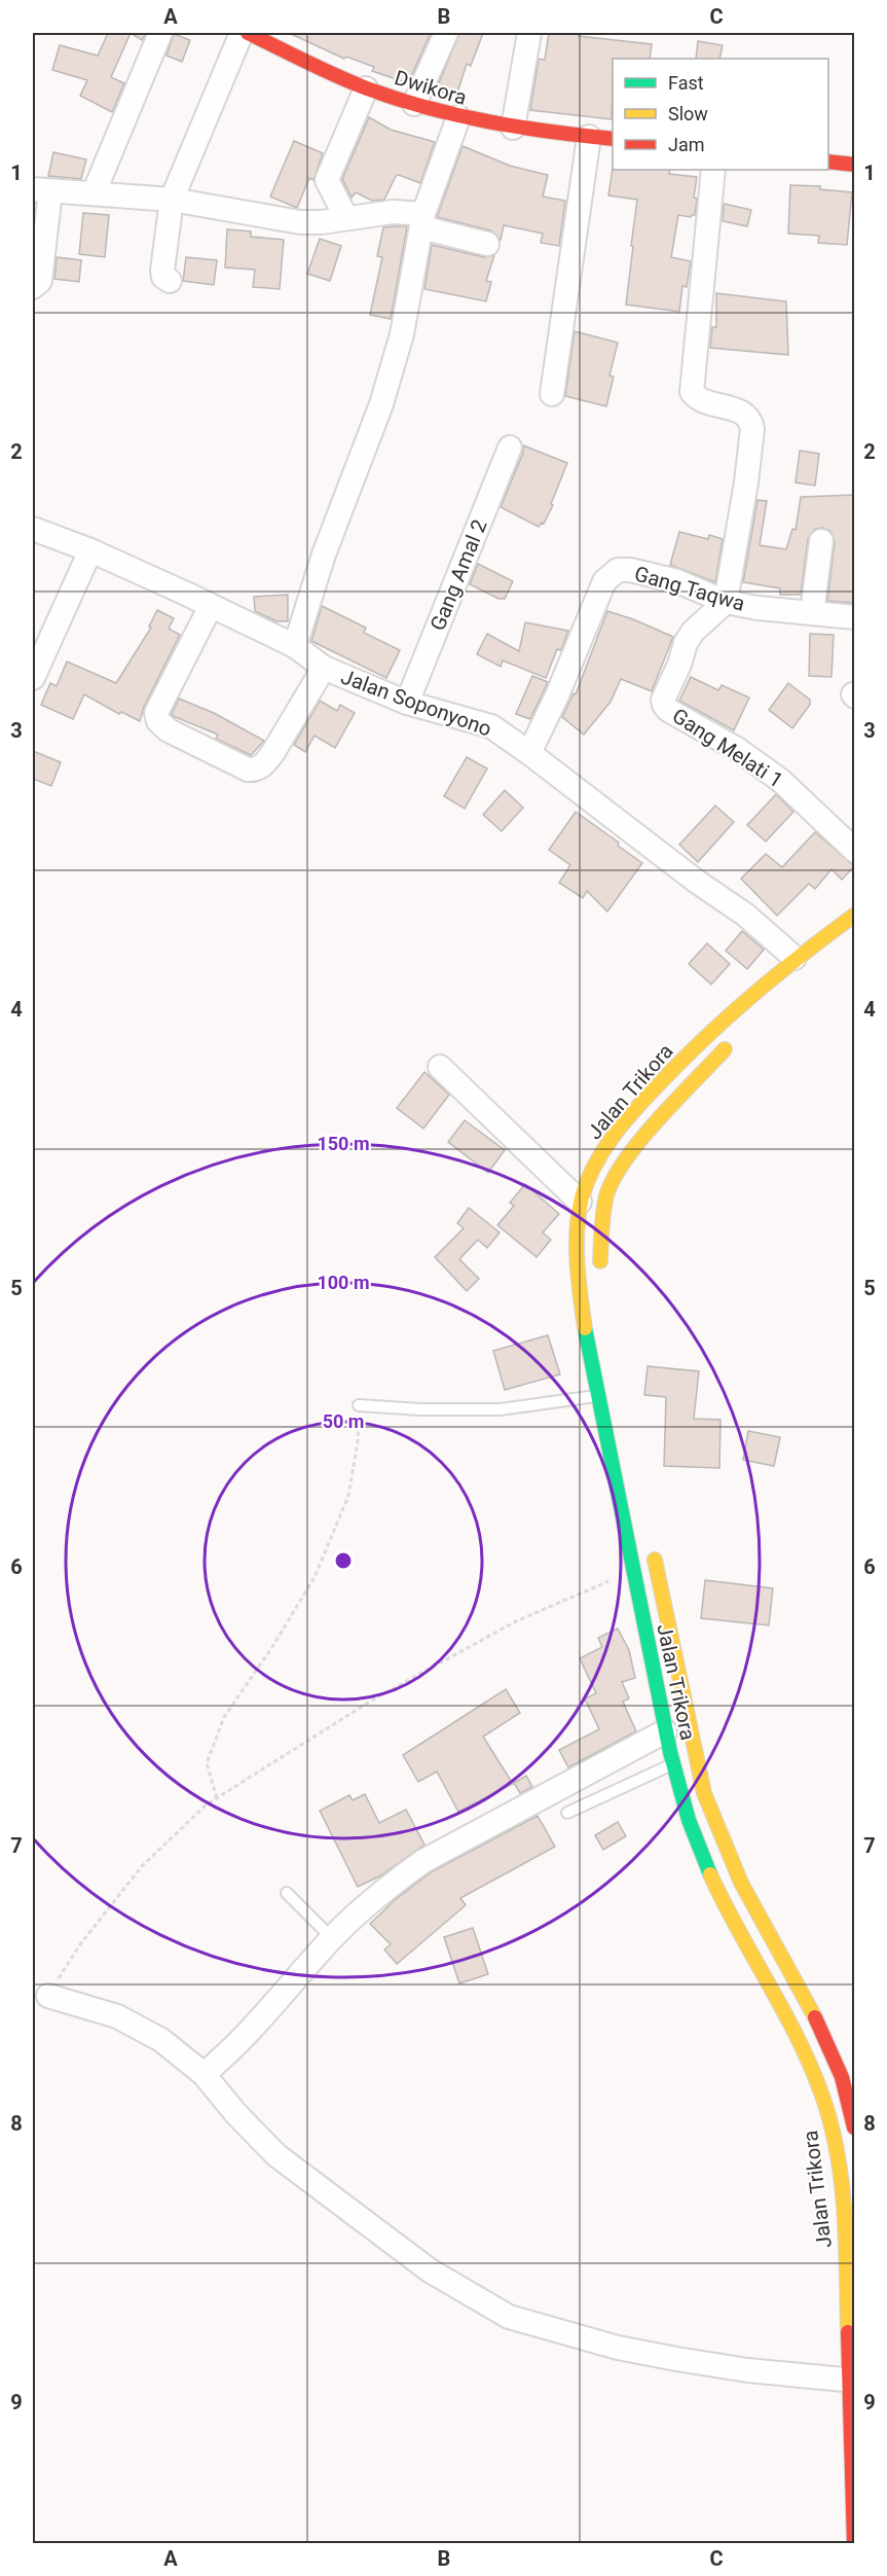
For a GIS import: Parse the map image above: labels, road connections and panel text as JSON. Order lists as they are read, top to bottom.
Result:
{
  "streets": {
    "main road": ["Dwikora", "Jalan Trikora"],
    "street": [
      "Gang Amal 2",
      "Gang Taqwa",
      "Jalan Soponyono",
      "Gang Melati 1"
    ]
  },
  "crossings": [
    ["Gang Amal 2", "Jalan Soponyono"],
    ["Gang Taqwa", "Jalan Soponyono"],
    ["Gang Taqwa", "Gang Melati 1"],
    ["Jalan Soponyono", "Jalan Trikora"]
  ],
  "legend": ["Fast", "Slow", "Jam"],
  "grid": {
    "columns": ["A", "B", "C"],
    "rows": [
      "1",
      "2",
      "3",
      "4",
      "5",
      "6",
      "7",
      "8",
      "9"
    ]
  },
  "rings": ["150 m", "100 m", "50 m"]
}
